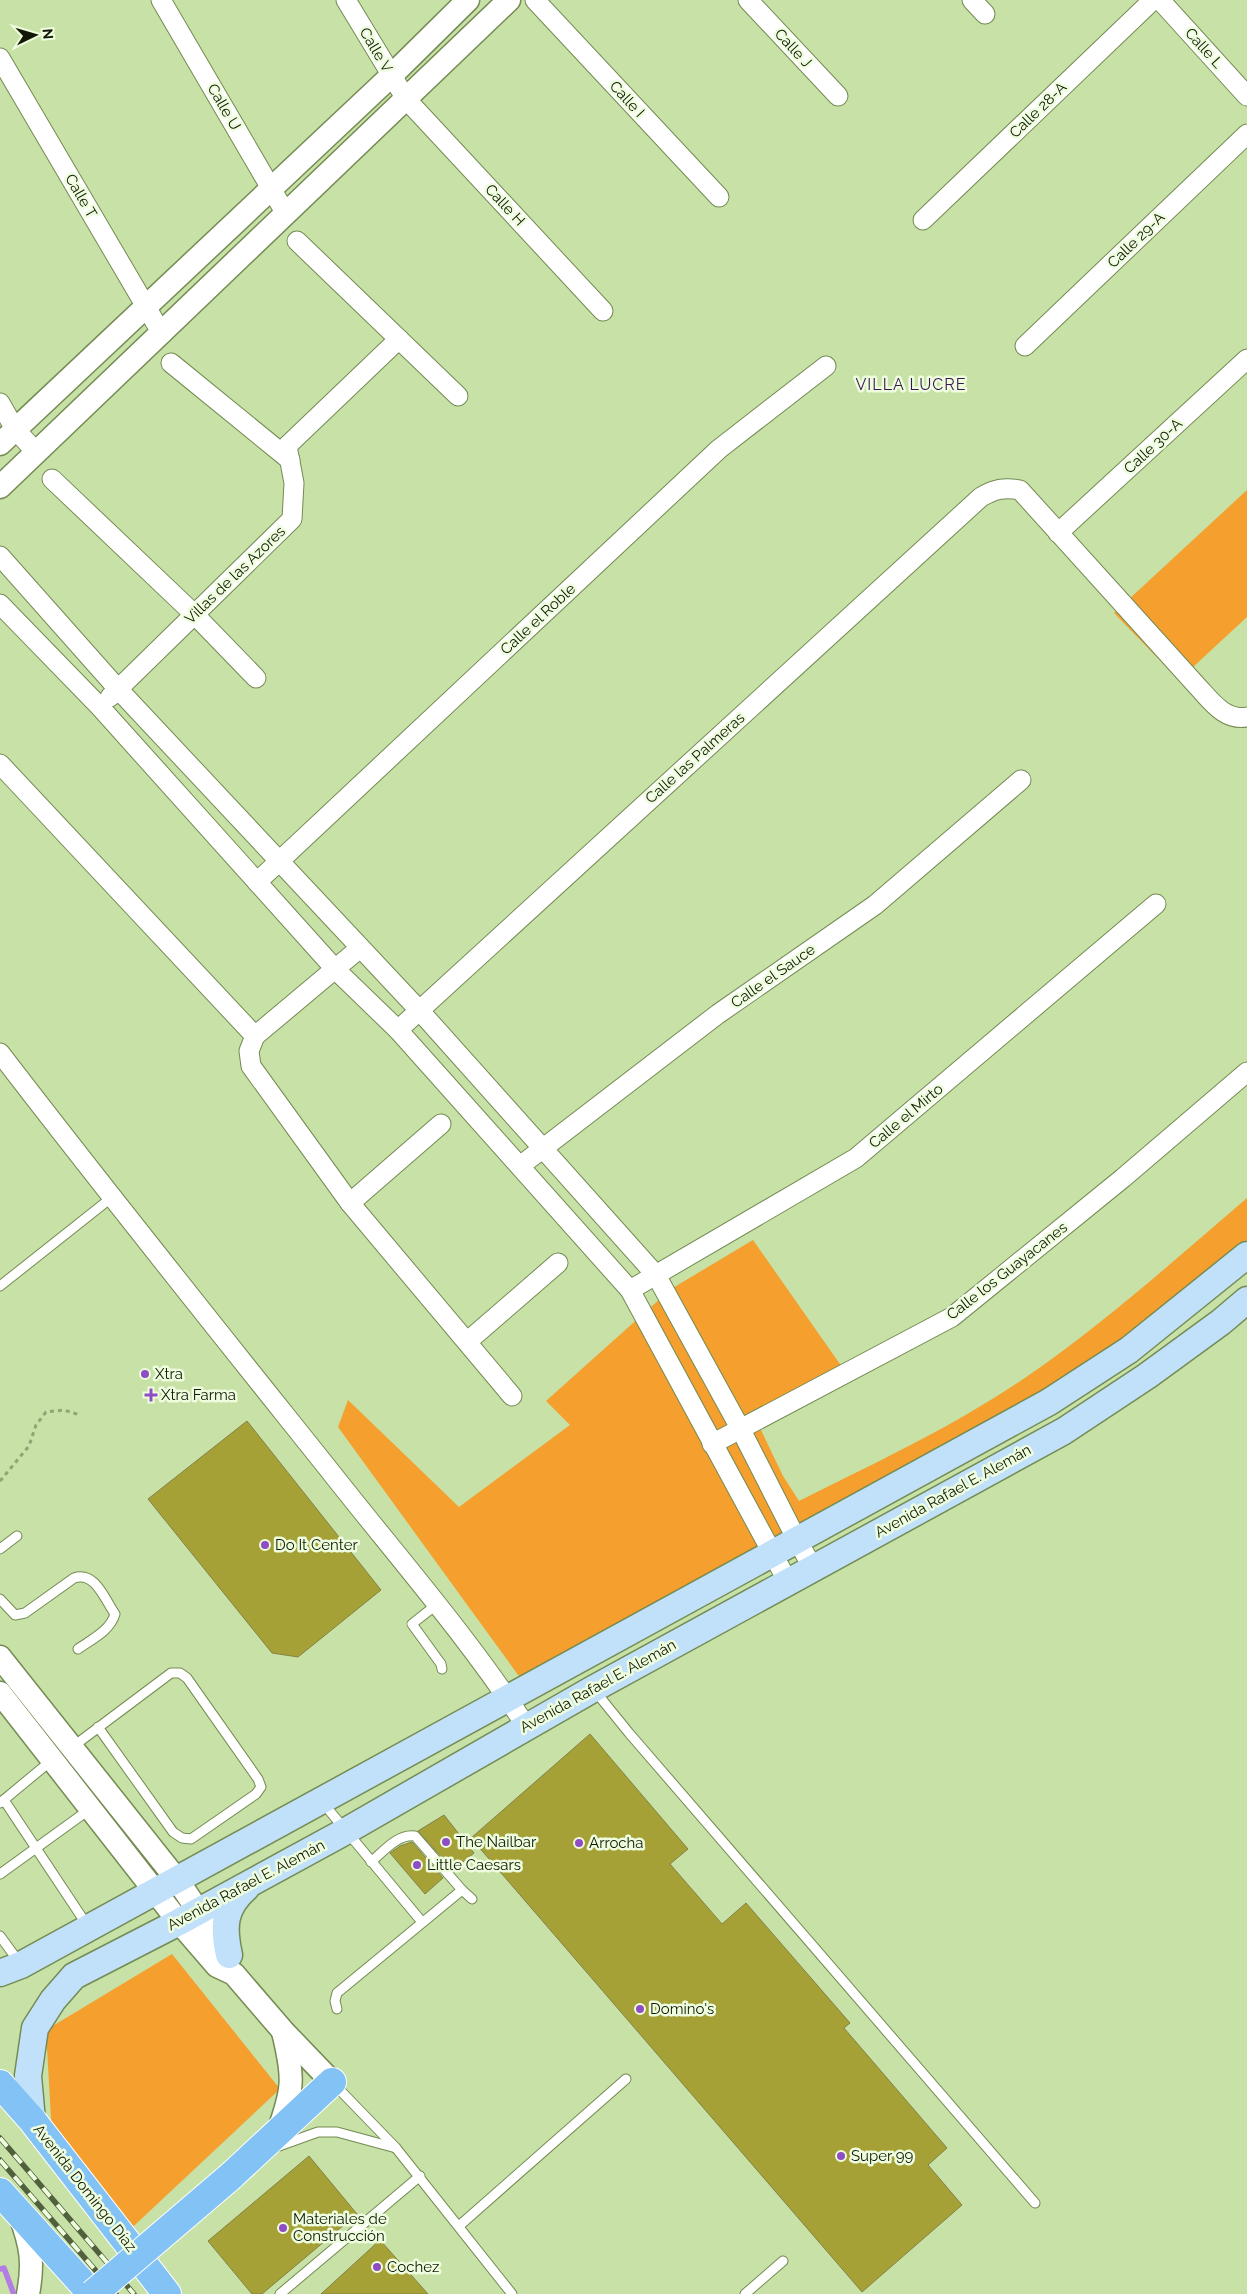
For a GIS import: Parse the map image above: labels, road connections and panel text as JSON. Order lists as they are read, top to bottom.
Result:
{
  "streets": {
    "main road": ["Avenida Rafael E. Alemán", "Avenida Domingo Díaz"],
    "street": [
      "Calle J",
      "Calle L",
      "Calle V",
      "Calle I",
      "Calle U",
      "Calle 28-A",
      "Calle T",
      "Calle H",
      "Calle 29-A",
      "Calle 30-A",
      "Villas de las Azores",
      "Calle el Roble",
      "Calle las Palmeras",
      "Calle el Sauce",
      "Calle el Mirto",
      "Calle los Guayacanes"
    ]
  },
  "crossings": [
    ["Calle V", "Calle H"],
    ["Calle 30-A", "Calle las Palmeras"],
    ["Avenida Rafael E. Alemán", "Avenida Domingo Díaz"]
  ],
  "districts": ["VILLA LUCRE"],
  "places": {
    "other": [
      "Xtra",
      "Do It Center",
      "The Nailbar",
      "Arrocha",
      "Little Caesars",
      "Domino's",
      "Super 99",
      "Materiales de Construcción",
      "Cochez"
    ],
    "health": ["Xtra Farma"]
  },
  "north": "right"
}
